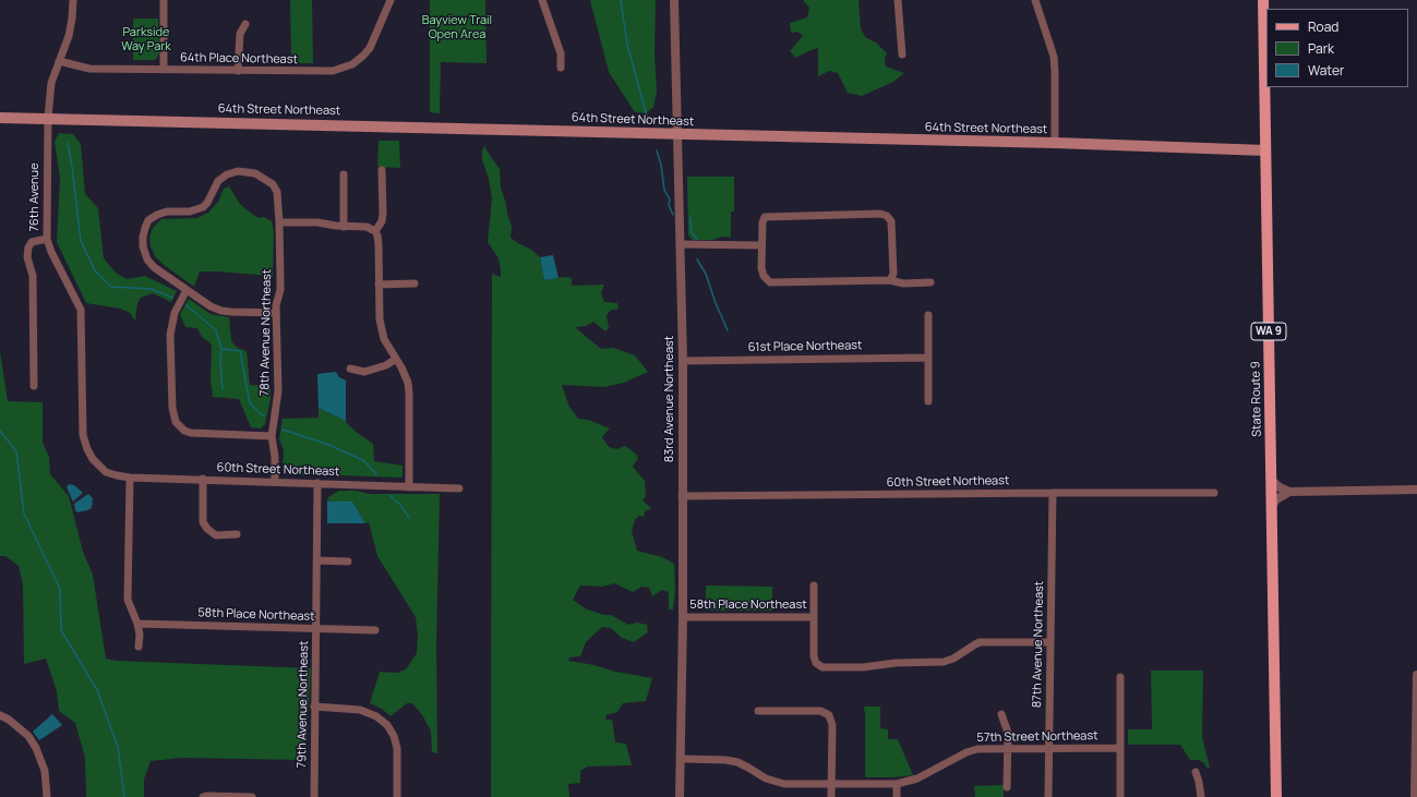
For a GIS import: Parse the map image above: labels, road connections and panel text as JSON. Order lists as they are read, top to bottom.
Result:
{
  "streets": {
    "main road": ["64th Street Northeast", "WA 9", "State Route 9"],
    "street": [
      "64th Place Northeast",
      "76th Avenue",
      "78th Avenue Northeast",
      "61st Place Northeast",
      "83rd Avenue Northeast",
      "60th Street Northeast",
      "58th Place Northeast",
      "87th Avenue Northeast",
      "79th Avenue Northeast",
      "57th Street Northeast"
    ]
  },
  "crossings": [
    ["64th Place Northeast", "76th Avenue"],
    ["64th Street Northeast", "76th Avenue"],
    ["64th Street Northeast", "83rd Avenue Northeast"],
    ["64th Street Northeast", "State Route 9"],
    ["76th Avenue", "60th Street Northeast"],
    ["78th Avenue Northeast", "60th Street Northeast"],
    ["61st Place Northeast", "83rd Avenue Northeast"],
    ["83rd Avenue Northeast", "60th Street Northeast"],
    ["83rd Avenue Northeast", "58th Place Northeast"],
    ["83rd Avenue Northeast", "57th Street Northeast"],
    ["60th Street Northeast", "87th Avenue Northeast"],
    ["60th Street Northeast", "79th Avenue Northeast"],
    ["58th Place Northeast", "79th Avenue Northeast"],
    ["87th Avenue Northeast", "57th Street Northeast"]
  ],
  "parks": ["Bayview Trail Open Area", "Parkside Way Park"],
  "legend": ["Road", "Park", "Water"]
}
